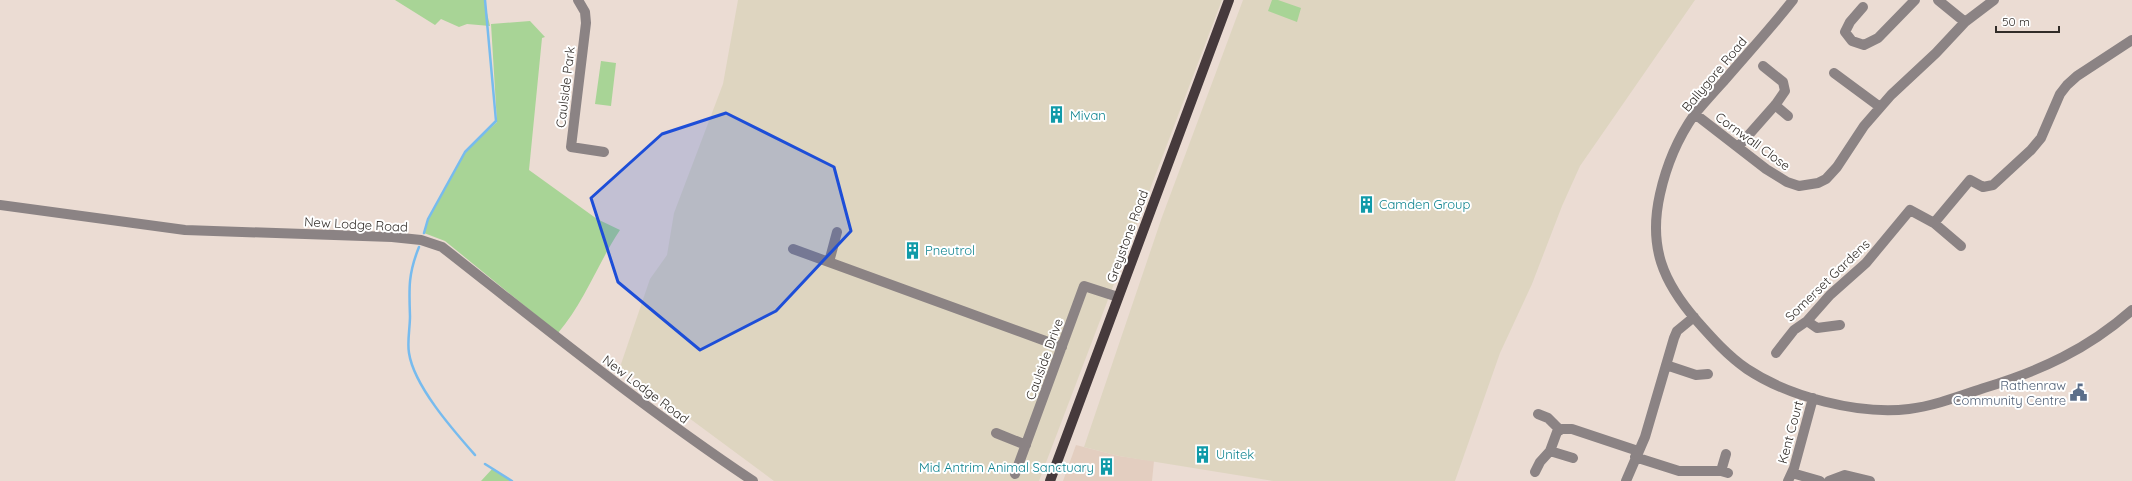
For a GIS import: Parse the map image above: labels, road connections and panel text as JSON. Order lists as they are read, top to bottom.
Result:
{
  "streets": {
    "main road": ["Greystone Road"],
    "street": [
      "Ballygore Road",
      "Caulside Park",
      "Cornwall Close",
      "New Lodge Road",
      "Somerset Gardens",
      "Caulside Drive",
      "Kent Court"
    ]
  },
  "crossings": [
    ["Ballygore Road", "Cornwall Close"],
    ["Ballygore Road", "Kent Court"],
    ["Greystone Road", "Caulside Drive"]
  ],
  "places": {
    "building": [
      "Mivan",
      "Camden Group",
      "Pneutrol",
      "Unitek",
      "Mid Antrim Animal Sanctuary"
    ],
    "public building": ["Rathenraw Community Centre"]
  },
  "scale_bar": "50 m"
}
